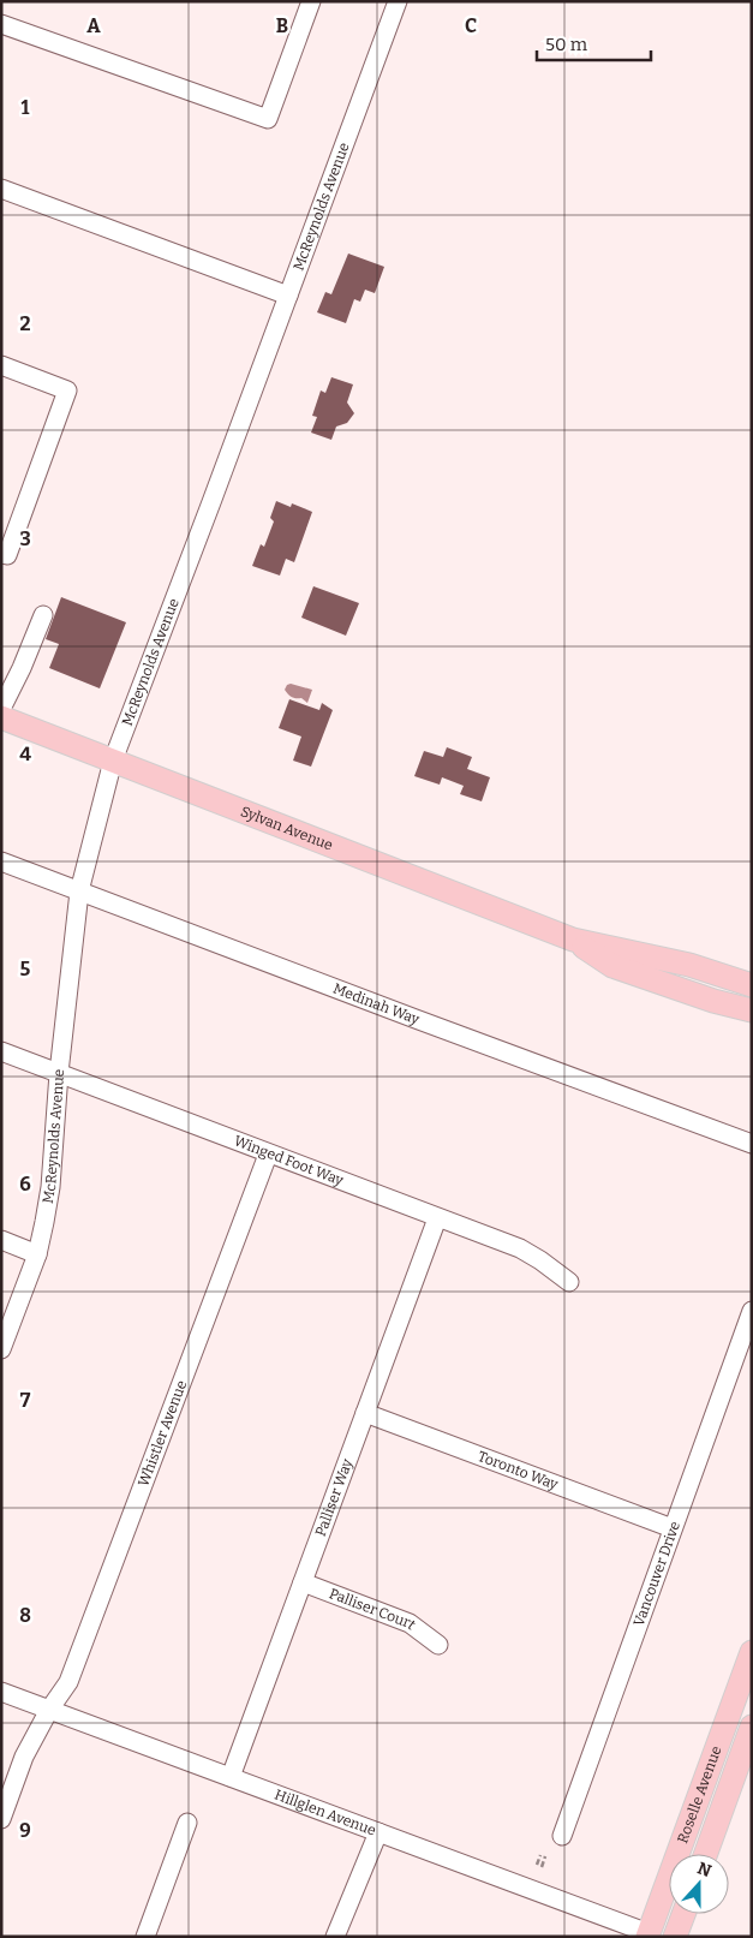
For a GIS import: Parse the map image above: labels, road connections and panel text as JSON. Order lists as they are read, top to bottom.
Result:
{
  "streets": {
    "main road": ["Sylvan Avenue", "Roselle Avenue"],
    "street": [
      "McReynolds Avenue",
      "Medinah Way",
      "Winged Foot Way",
      "Whistler Avenue",
      "Toronto Way",
      "Palliser Way",
      "Vancouver Drive",
      "Palliser Court",
      "Hillglen Avenue"
    ]
  },
  "crossings": [
    ["McReynolds Avenue", "Sylvan Avenue"],
    ["McReynolds Avenue", "Medinah Way"],
    ["McReynolds Avenue", "Winged Foot Way"],
    ["Winged Foot Way", "Whistler Avenue"],
    ["Winged Foot Way", "Palliser Way"],
    ["Whistler Avenue", "Hillglen Avenue"],
    ["Toronto Way", "Palliser Way"],
    ["Toronto Way", "Vancouver Drive"],
    ["Palliser Way", "Palliser Court"],
    ["Palliser Way", "Hillglen Avenue"],
    ["Roselle Avenue", "Hillglen Avenue"]
  ],
  "scale_bar": "50 m",
  "north": "top",
  "grid": {
    "columns": ["A", "B", "C"],
    "rows": [
      "1",
      "2",
      "3",
      "4",
      "5",
      "6",
      "7",
      "8",
      "9"
    ]
  }
}
